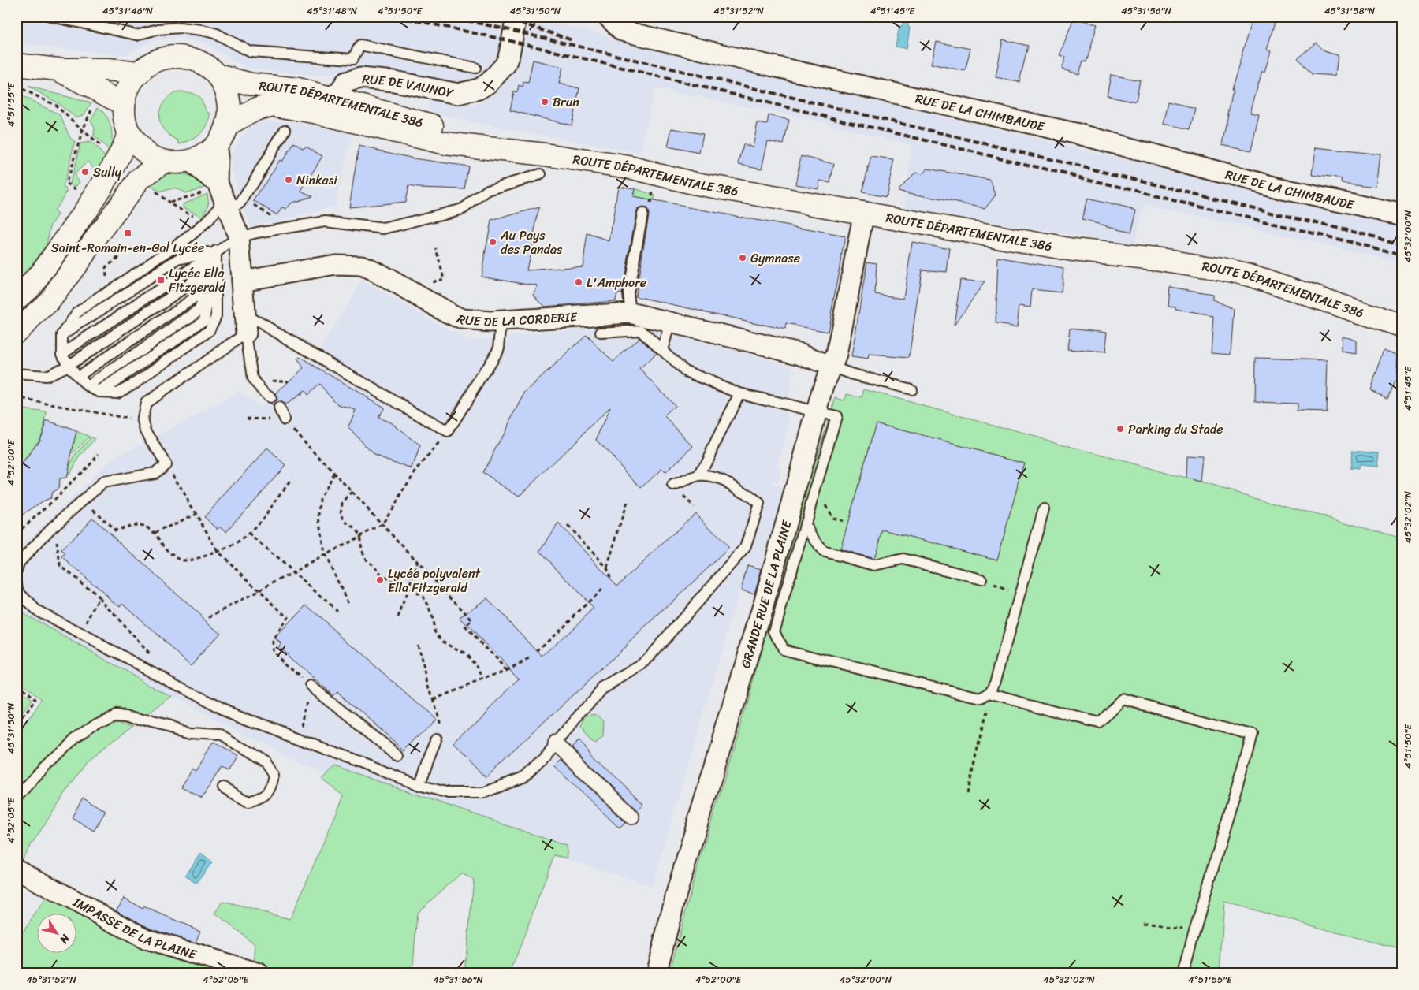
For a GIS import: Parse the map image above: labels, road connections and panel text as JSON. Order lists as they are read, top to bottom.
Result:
{
  "streets": {
    "main road": ["ROUTE DÉPARTEMENTALE 386"],
    "street": [
      "RUE DE VAUNOY",
      "RUE DE LA CHIMBAUDE",
      "RUE DE LA CORDERIE",
      "GRANDE RUE DE LA PLAINE",
      "IMPASSE DE LA PLAINE"
    ]
  },
  "crossings": [
    ["RUE DE VAUNOY", "ROUTE DÉPARTEMENTALE 386"],
    ["ROUTE DÉPARTEMENTALE 386", "GRANDE RUE DE LA PLAINE"],
    ["RUE DE LA CORDERIE", "GRANDE RUE DE LA PLAINE"]
  ],
  "places": {
    "other": [
      "Brun",
      "Sully",
      "Ninkasi",
      "Au Pays des Pandas",
      "Gymnase",
      "L'Amphore",
      "Parking du Stade",
      "Lycée polyvalent Ella Fitzgerald"
    ],
    "transit": ["Saint-Romain-en-Gal Lycée", "Lycée Ella Fitzgerald"]
  },
  "north": "bottom right",
  "coordinates": [
    "45°31'46\"N",
    "45°31'48\"N",
    "4°51'50\"E",
    "45°31'50\"N",
    "45°31'52\"N",
    "4°51'45\"E",
    "45°31'56\"N",
    "45°31'58\"N",
    "4°51'55\"E",
    "45°32'00\"N",
    "4°52'00\"E",
    "45°32'02\"N",
    "4°52'05\"E"
  ]
}
